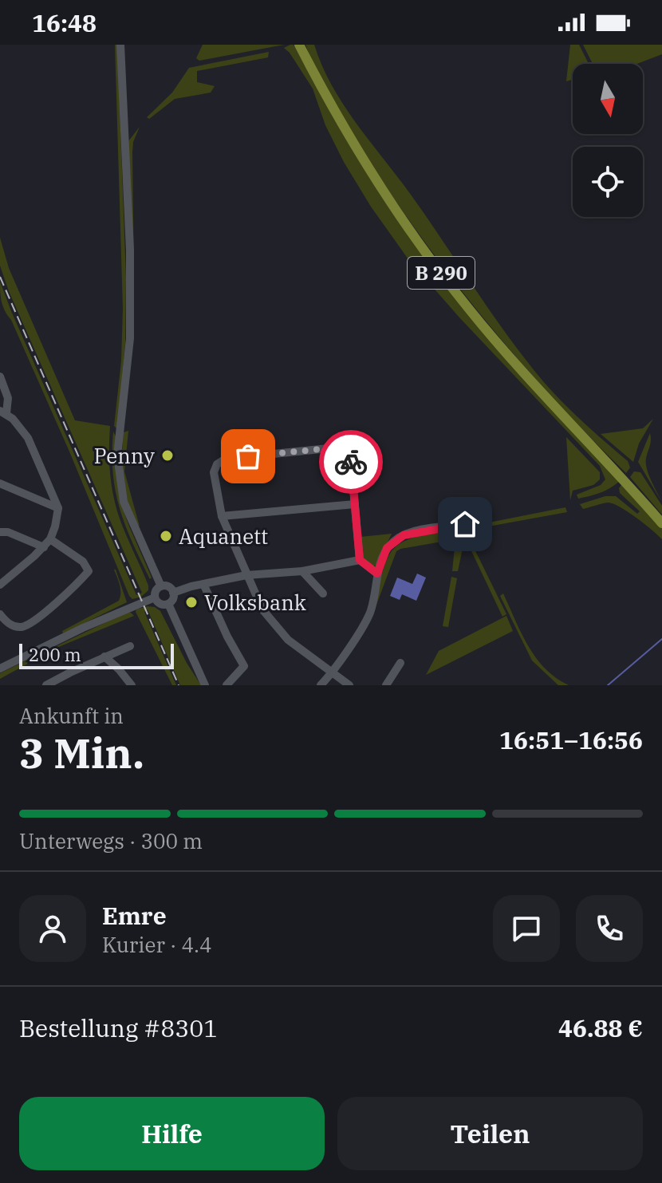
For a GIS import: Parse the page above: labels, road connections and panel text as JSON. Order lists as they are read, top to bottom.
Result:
{
  "streets": {
    "main road": ["B 290"]
  },
  "places": ["Penny", "Aquanett", "Volksbank"],
  "scale_bar": "200 m",
  "north": "bottom",
  "page": {
    "status": "16:48",
    "scale": "200 m",
    "heading": ["3 Min.", "Ankunft in", "16:51–16:56"],
    "panel": [
      "Emre",
      "Kurier · 4.4",
      "Bestellung #8301",
      "46.88 €"
    ],
    "bar": "Unterwegs · 300 m",
    "buttons": ["Hilfe", "Teilen"]
  }
}
